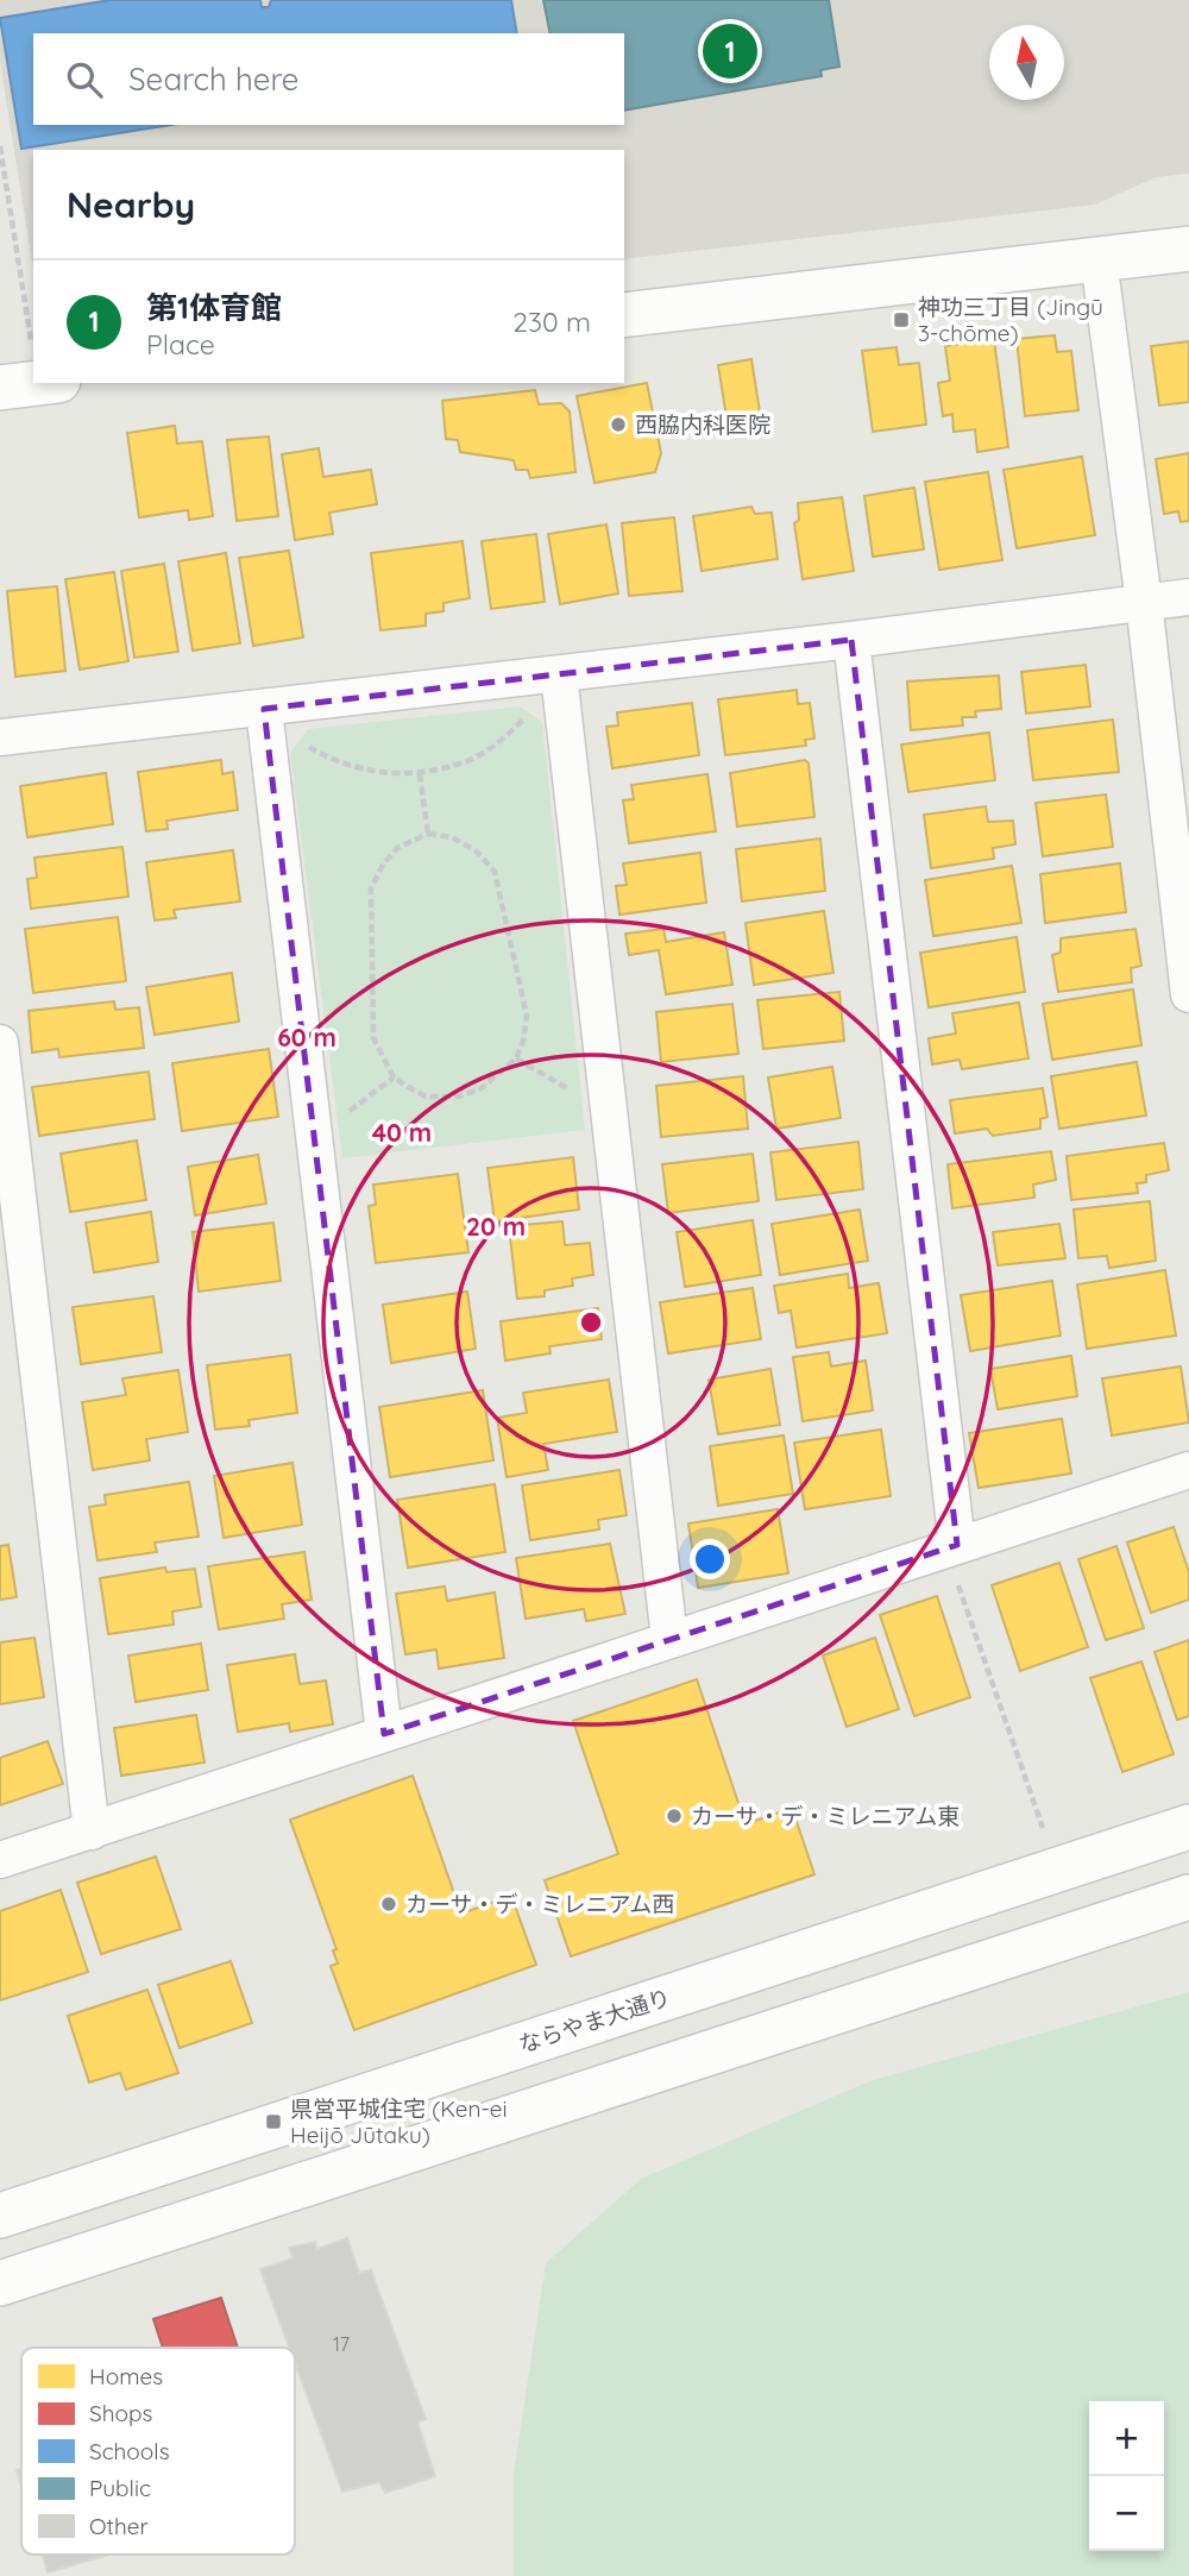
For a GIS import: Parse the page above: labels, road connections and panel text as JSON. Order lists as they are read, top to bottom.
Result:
{
  "streets": {
    "street": ["ならやま大通り"]
  },
  "places": {
    "transit": ["神功三丁目 (Jingū 3-chōme)", "県営平城住宅 (Ken-ei Heijō Jūtaku)"],
    "other": ["西脇内科医院", "カーサ・デ・ミレニアム東", "カーサ・デ・ミレニアム西"]
  },
  "house_numbers": ["17"],
  "legend": [
    "Homes",
    "Shops",
    "Schools",
    "Public",
    "Other"
  ],
  "north": "top",
  "page": {
    "pins": "1",
    "search": "Search here",
    "heading": "Nearby",
    "list": [
      {
        "mark": "1",
        "name": "第1体育館",
        "note": "Place",
        "value": "230 m"
      }
    ],
    "map_buttons": ["+", "−"]
  },
  "rings": ["60 m", "40 m", "20 m"]
}
